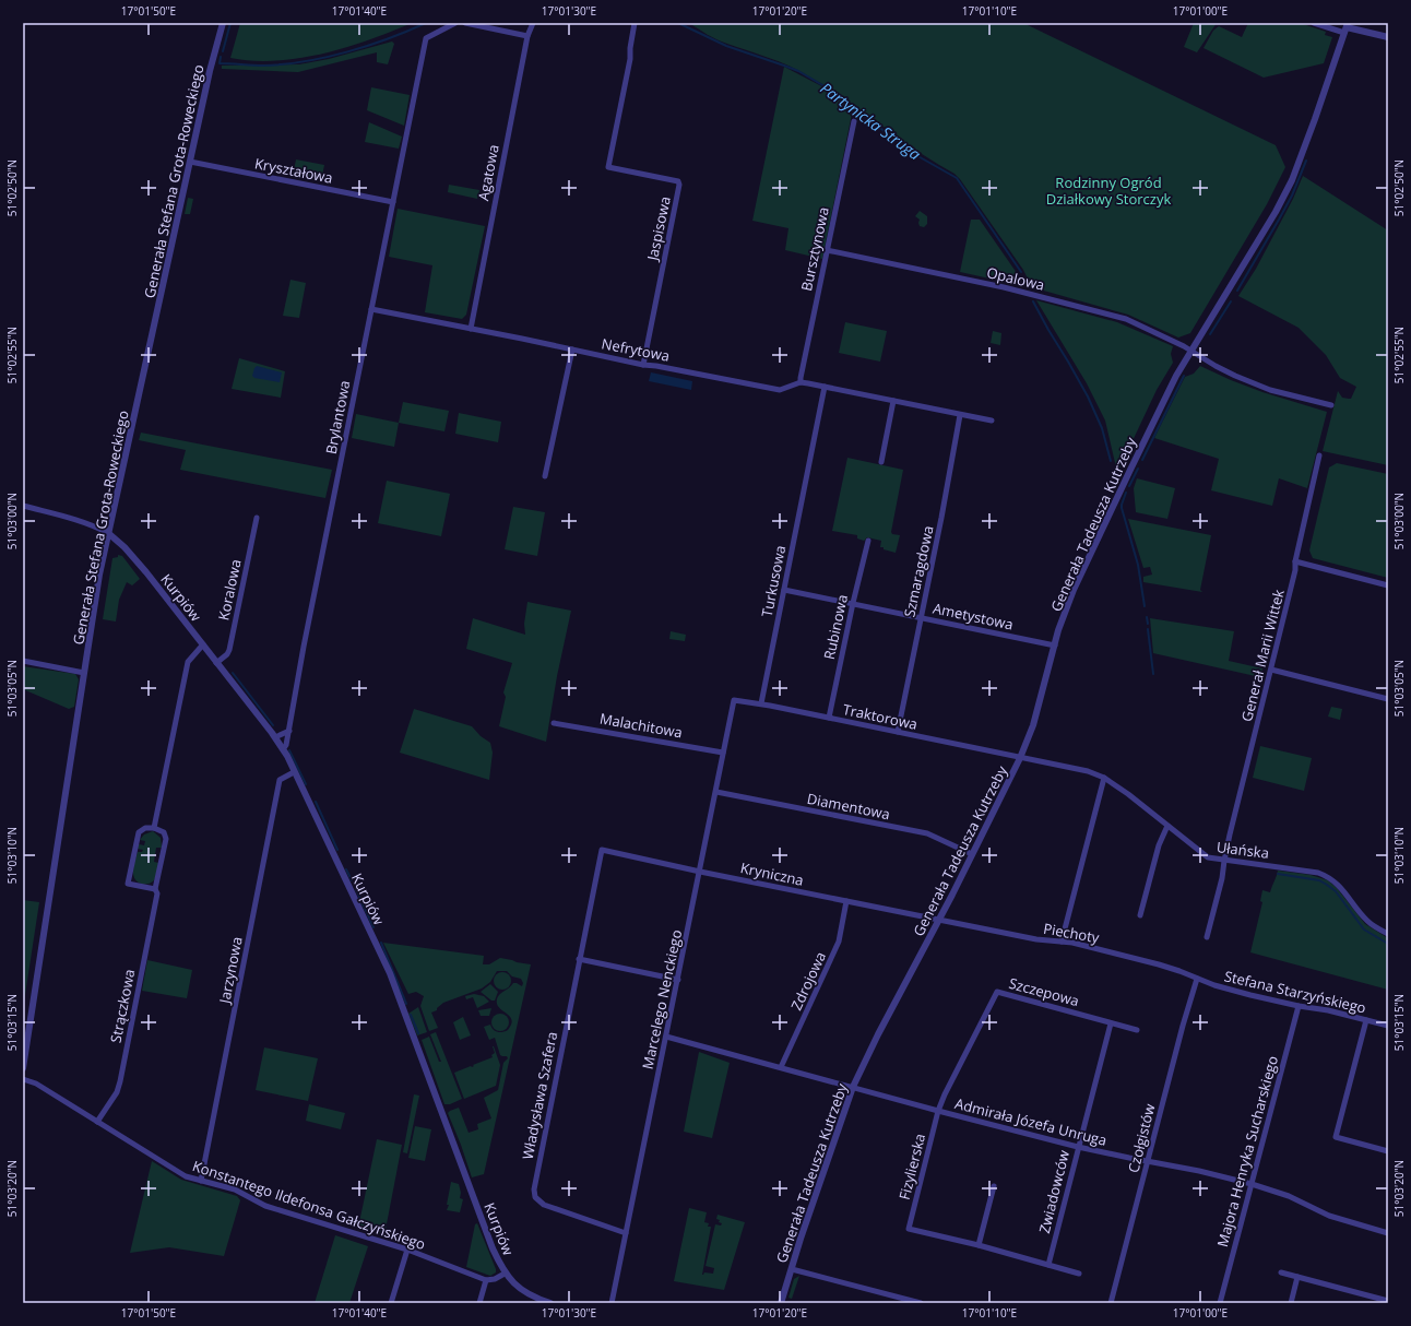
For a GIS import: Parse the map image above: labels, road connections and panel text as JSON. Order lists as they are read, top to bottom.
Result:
{
  "streets": {
    "street": [
      "Kryształowa",
      "Agatowa",
      "Generała Stefana Grota-Roweckiego",
      "Jaspisowa",
      "Bursztynowa",
      "Opalowa",
      "Nefrytowa",
      "Brylantowa",
      "Generała Tadeusza Kutrzeby",
      "Szmaragdowa",
      "Turkusowa",
      "Koralowa",
      "Kurpiów",
      "Ametystowa",
      "Rubinowa",
      "Generał Marii Wittek",
      "Traktorowa",
      "Malachitowa",
      "Diamentowa",
      "Ułańska",
      "Kryniczna",
      "Piechoty",
      "Jarzynowa",
      "Zdrojowa",
      "Szczepowa",
      "Stefana Starzyńskiego",
      "Marcelego Nenckiego",
      "Strączkowa",
      "Władysława Szafera",
      "Admirała Józefa Unruga",
      "Czołgistów",
      "Majora Henryka Sucharskiego",
      "Fizylierska",
      "Zwiadowców",
      "Konstantego Ildefonsa Gałczyńskiego"
    ]
  },
  "crossings": [
    ["Kryształowa", "Generała Stefana Grota-Roweckiego"],
    ["Kryształowa", "Brylantowa"],
    ["Agatowa", "Nefrytowa"],
    ["Generała Stefana Grota-Roweckiego", "Kurpiów"],
    ["Jaspisowa", "Nefrytowa"],
    ["Bursztynowa", "Opalowa"],
    ["Bursztynowa", "Nefrytowa"],
    ["Opalowa", "Generała Tadeusza Kutrzeby"],
    ["Nefrytowa", "Brylantowa"],
    ["Brylantowa", "Kurpiów"],
    ["Generała Tadeusza Kutrzeby", "Ametystowa"],
    ["Generała Tadeusza Kutrzeby", "Traktorowa"],
    ["Generała Tadeusza Kutrzeby", "Diamentowa"],
    ["Generała Tadeusza Kutrzeby", "Ułańska"],
    ["Generała Tadeusza Kutrzeby", "Kryniczna"],
    ["Generała Tadeusza Kutrzeby", "Piechoty"],
    ["Generała Tadeusza Kutrzeby", "Admirała Józefa Unruga"],
    ["Szmaragdowa", "Ametystowa"],
    ["Szmaragdowa", "Traktorowa"],
    ["Turkusowa", "Ametystowa"],
    ["Turkusowa", "Traktorowa"],
    ["Koralowa", "Kurpiów"],
    ["Kurpiów", "Jarzynowa"],
    ["Ametystowa", "Rubinowa"],
    ["Rubinowa", "Traktorowa"],
    ["Generał Marii Wittek", "Ułańska"],
    ["Traktorowa", "Ułańska"],
    ["Traktorowa", "Marcelego Nenckiego"],
    ["Malachitowa", "Marcelego Nenckiego"],
    ["Diamentowa", "Marcelego Nenckiego"],
    ["Kryniczna", "Piechoty"],
    ["Kryniczna", "Zdrojowa"],
    ["Kryniczna", "Marcelego Nenckiego"],
    ["Kryniczna", "Władysława Szafera"],
    ["Piechoty", "Stefana Starzyńskiego"],
    ["Piechoty", "Czołgistów"],
    ["Jarzynowa", "Konstantego Ildefonsa Gałczyńskiego"],
    ["Zdrojowa", "Admirała Józefa Unruga"],
    ["Szczepowa", "Admirała Józefa Unruga"],
    ["Szczepowa", "Fizylierska"],
    ["Szczepowa", "Zwiadowców"],
    ["Stefana Starzyńskiego", "Czołgistów"],
    ["Stefana Starzyńskiego", "Majora Henryka Sucharskiego"],
    ["Marcelego Nenckiego", "Władysława Szafera"],
    ["Marcelego Nenckiego", "Admirała Józefa Unruga"],
    ["Strączkowa", "Konstantego Ildefonsa Gałczyńskiego"],
    ["Admirała Józefa Unruga", "Czołgistów"],
    ["Admirała Józefa Unruga", "Majora Henryka Sucharskiego"],
    ["Admirała Józefa Unruga", "Fizylierska"],
    ["Admirała Józefa Unruga", "Zwiadowców"]
  ],
  "water": ["Partynicka Struga"],
  "parks": ["Rodzinny Ogród Działkowy Storczyk"],
  "coordinates": [
    "17°01'50\"E",
    "17°01'40\"E",
    "17°01'30\"E",
    "17°01'20\"E",
    "17°01'10\"E",
    "17°01'00\"E",
    "51°02'50\"N",
    "51°02'55\"N",
    "51°03'00\"N",
    "51°03'05\"N",
    "51°03'10\"N",
    "51°03'15\"N",
    "51°03'20\"N"
  ]
}
